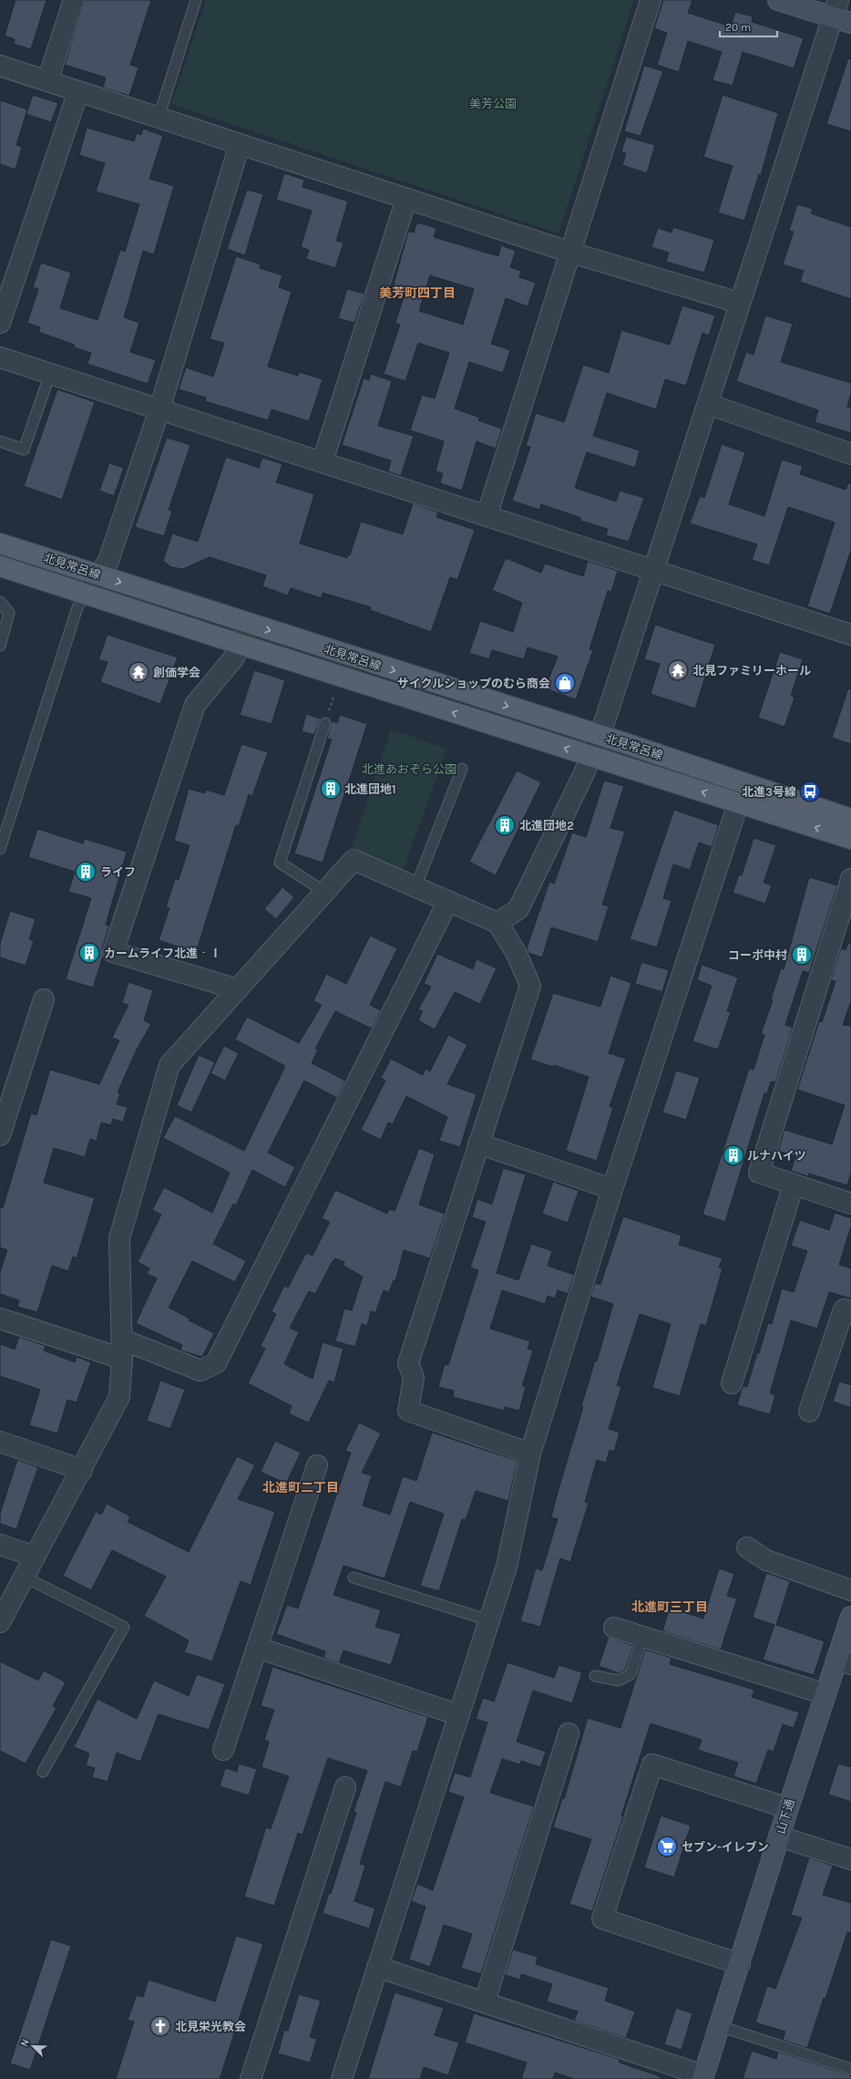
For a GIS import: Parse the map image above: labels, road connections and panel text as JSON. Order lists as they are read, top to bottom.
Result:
{
  "streets": {
    "main road": ["北見常呂線"],
    "street": ["山下通"]
  },
  "districts": ["美芳町四丁目", "北進町二丁目", "北進町三丁目"],
  "parks": ["美芳公園", "北進あおぞら公園"],
  "places": {
    "temple": ["北見ファミリーホール", "創価学会"],
    "shop": ["サイクルショップのむら商会"],
    "building": [
      "北進団地1",
      "北進団地2",
      "ライフ",
      "カームライフ北進‐Ⅰ",
      "コーポ中村",
      "ルナハイツ"
    ],
    "bus stop": ["北進3号線"],
    "supermarket": ["セブン-イレブン"],
    "church": ["北見栄光教会"]
  },
  "scale_bar": "20 m",
  "north": "top left"
}
